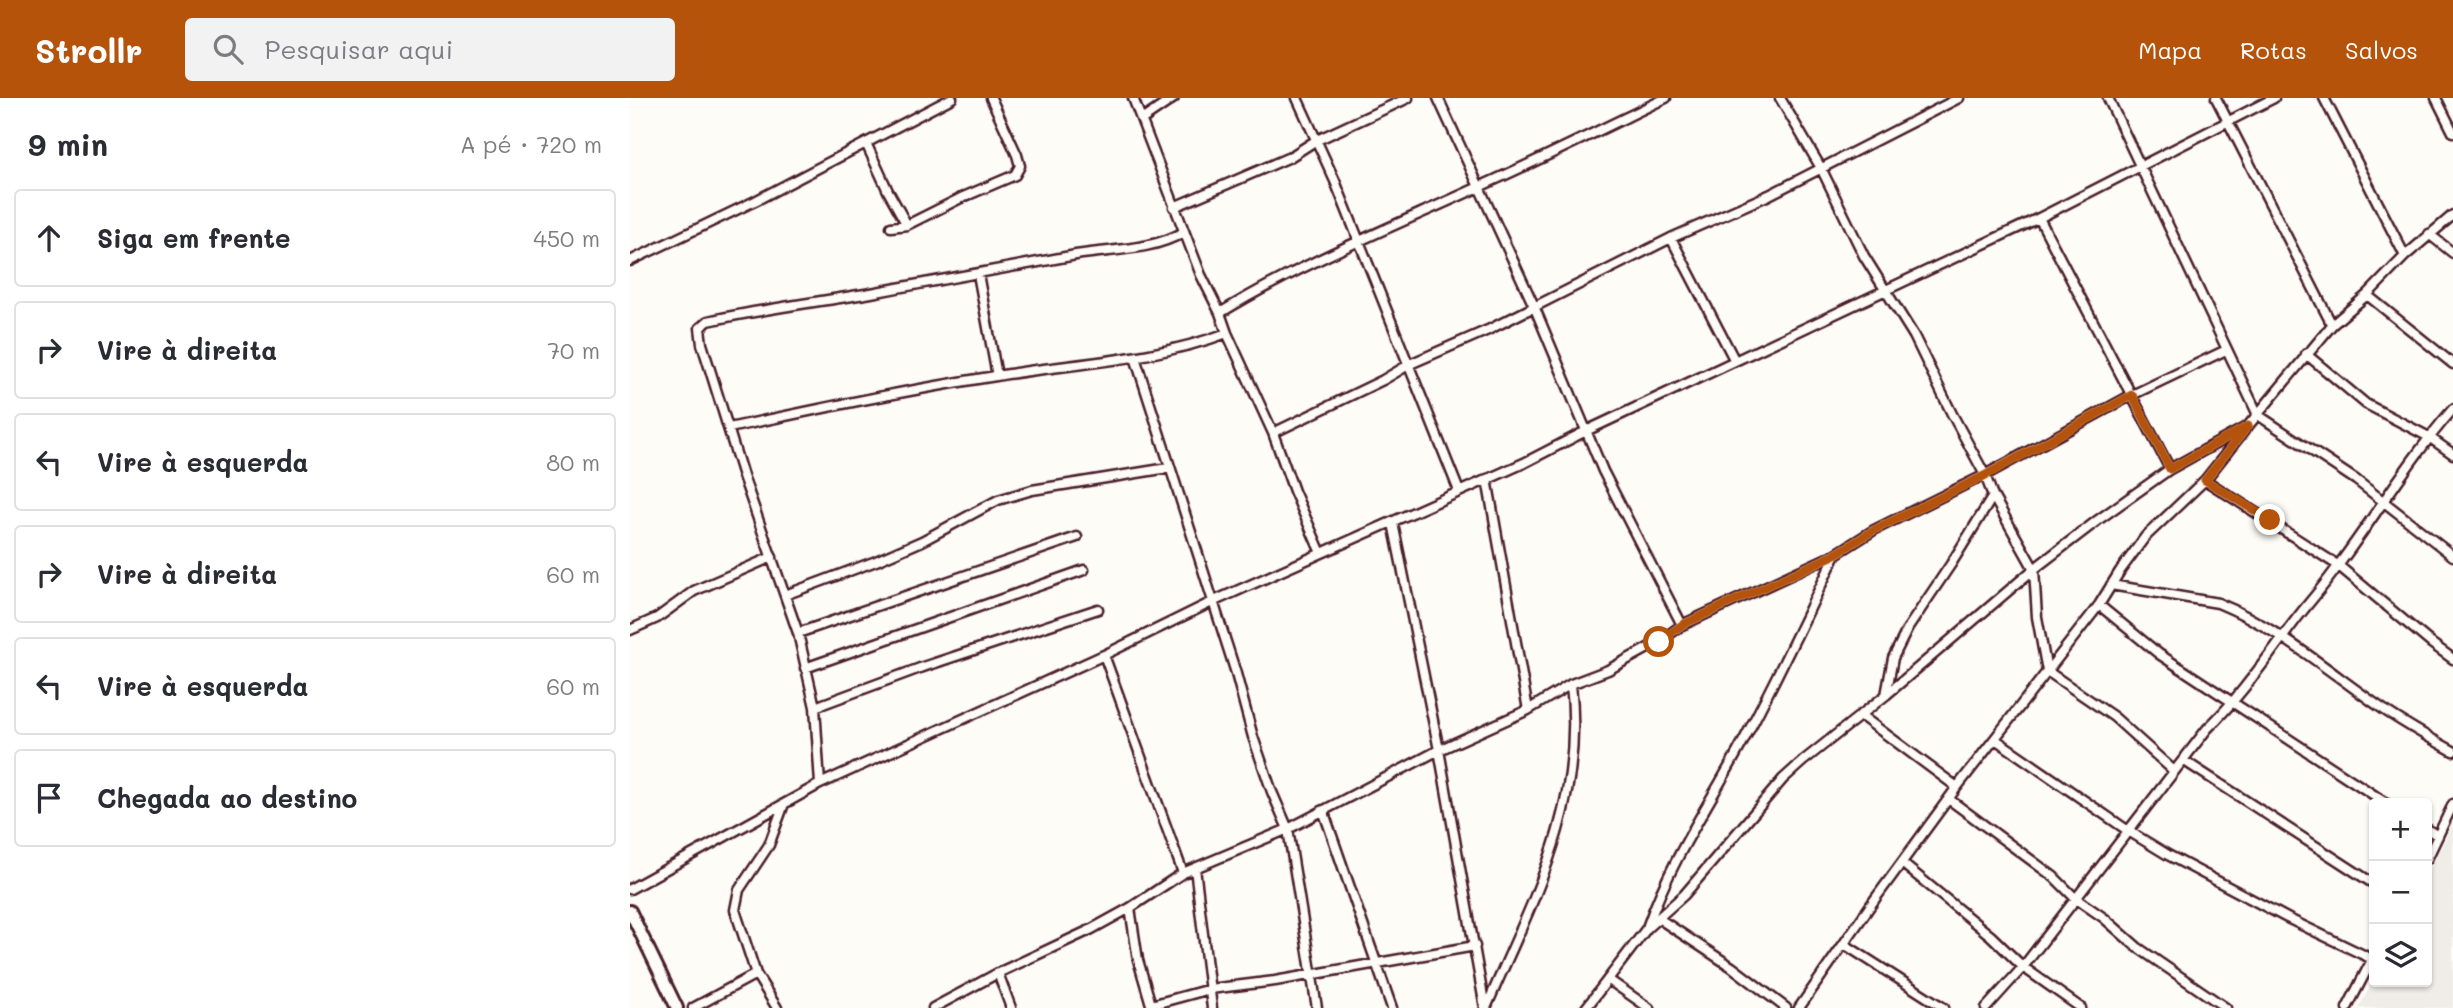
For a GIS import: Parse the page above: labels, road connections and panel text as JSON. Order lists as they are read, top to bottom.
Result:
{
  "page": {
    "header": "Strollr",
    "search": "Pesquisar aqui",
    "nav": ["Mapa", "Rotas", "Salvos"],
    "heading": ["9 min", "A pé · 720 m"],
    "list": [
      ["Siga em frente", "450 m"],
      ["Vire à direita", "70 m"],
      ["Vire à esquerda", "80 m"],
      ["Vire à direita", "60 m"],
      ["Vire à esquerda", "60 m"],
      "Chegada ao destino"
    ],
    "map_buttons": ["+", "−"]
  }
}
